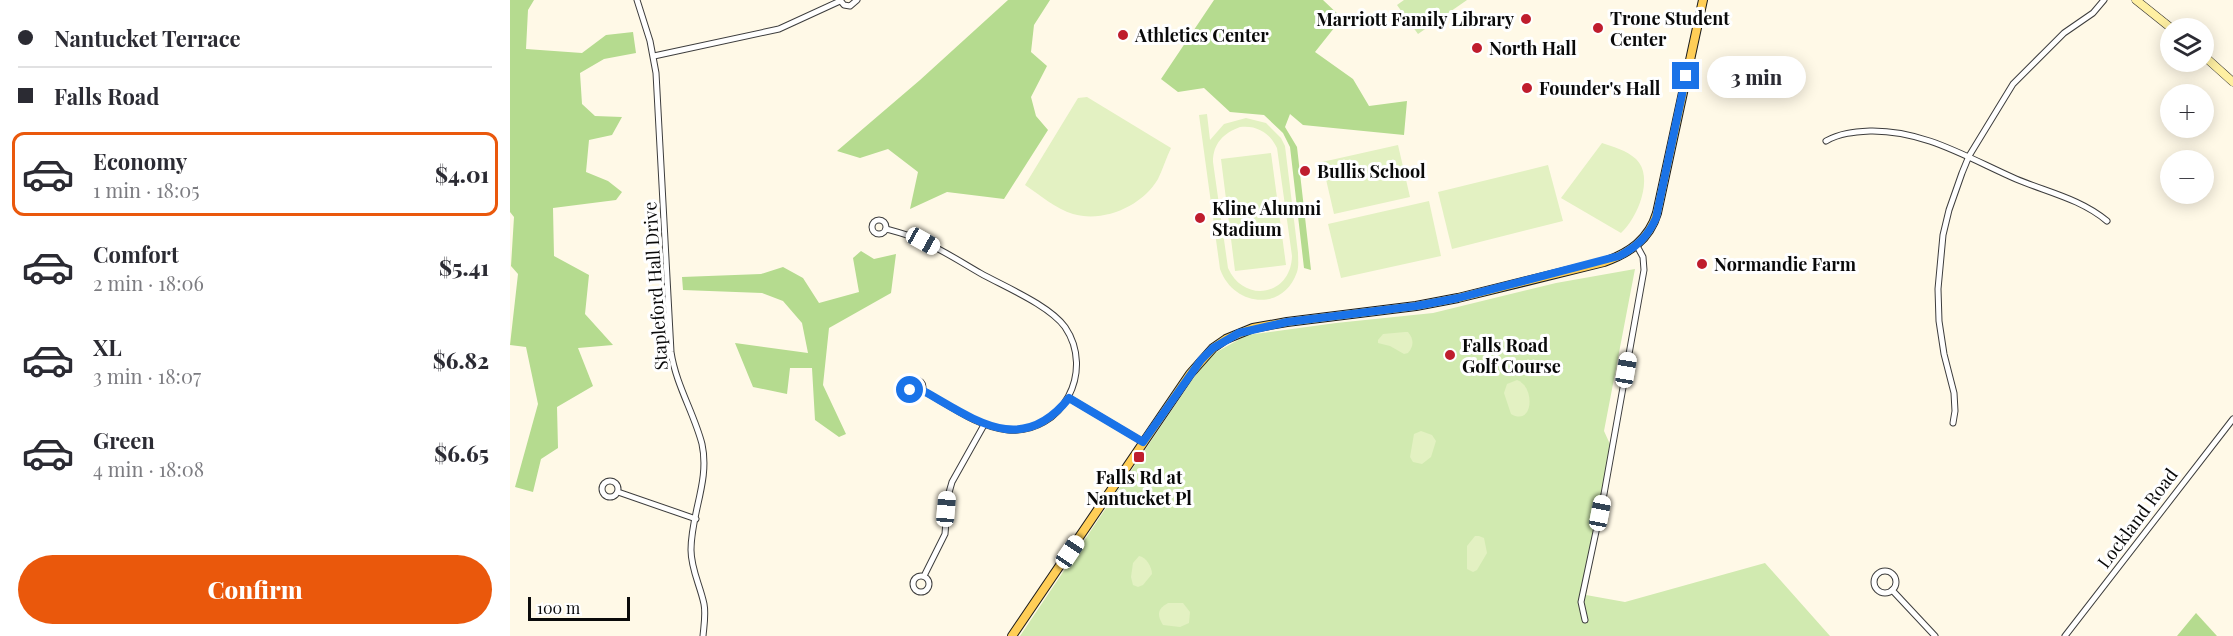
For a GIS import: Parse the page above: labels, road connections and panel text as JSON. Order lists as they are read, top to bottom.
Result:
{
  "streets": {
    "street": ["Stapleford Hall Drive", "Lockland Road"]
  },
  "places": {
    "other": [
      "Marriott Family Library",
      "Trone Student Center",
      "Athletics Center",
      "North Hall",
      "Founder's Hall",
      "Bullis School",
      "Kline Alumni Stadium",
      "Normandie Farm",
      "Falls Road Golf Course"
    ],
    "transit": ["Falls Rd at Nantucket Pl"]
  },
  "scale_bar": "100 m",
  "page": {
    "banner": ["Nantucket Terrace", "Falls Road"],
    "map_buttons": ["+", "−"],
    "bubble": "3 min",
    "list": [
      {
        "name": "Economy",
        "note": "1 min · 18:05",
        "value": "$4.01"
      },
      {
        "name": "Comfort",
        "note": "2 min · 18:06",
        "value": "$5.41"
      },
      {
        "name": "XL",
        "note": "3 min · 18:07",
        "value": "$6.82"
      },
      {
        "name": "Green",
        "note": "4 min · 18:08",
        "value": "$6.65"
      }
    ],
    "buttons": "Confirm",
    "scale": "100 m"
  }
}
